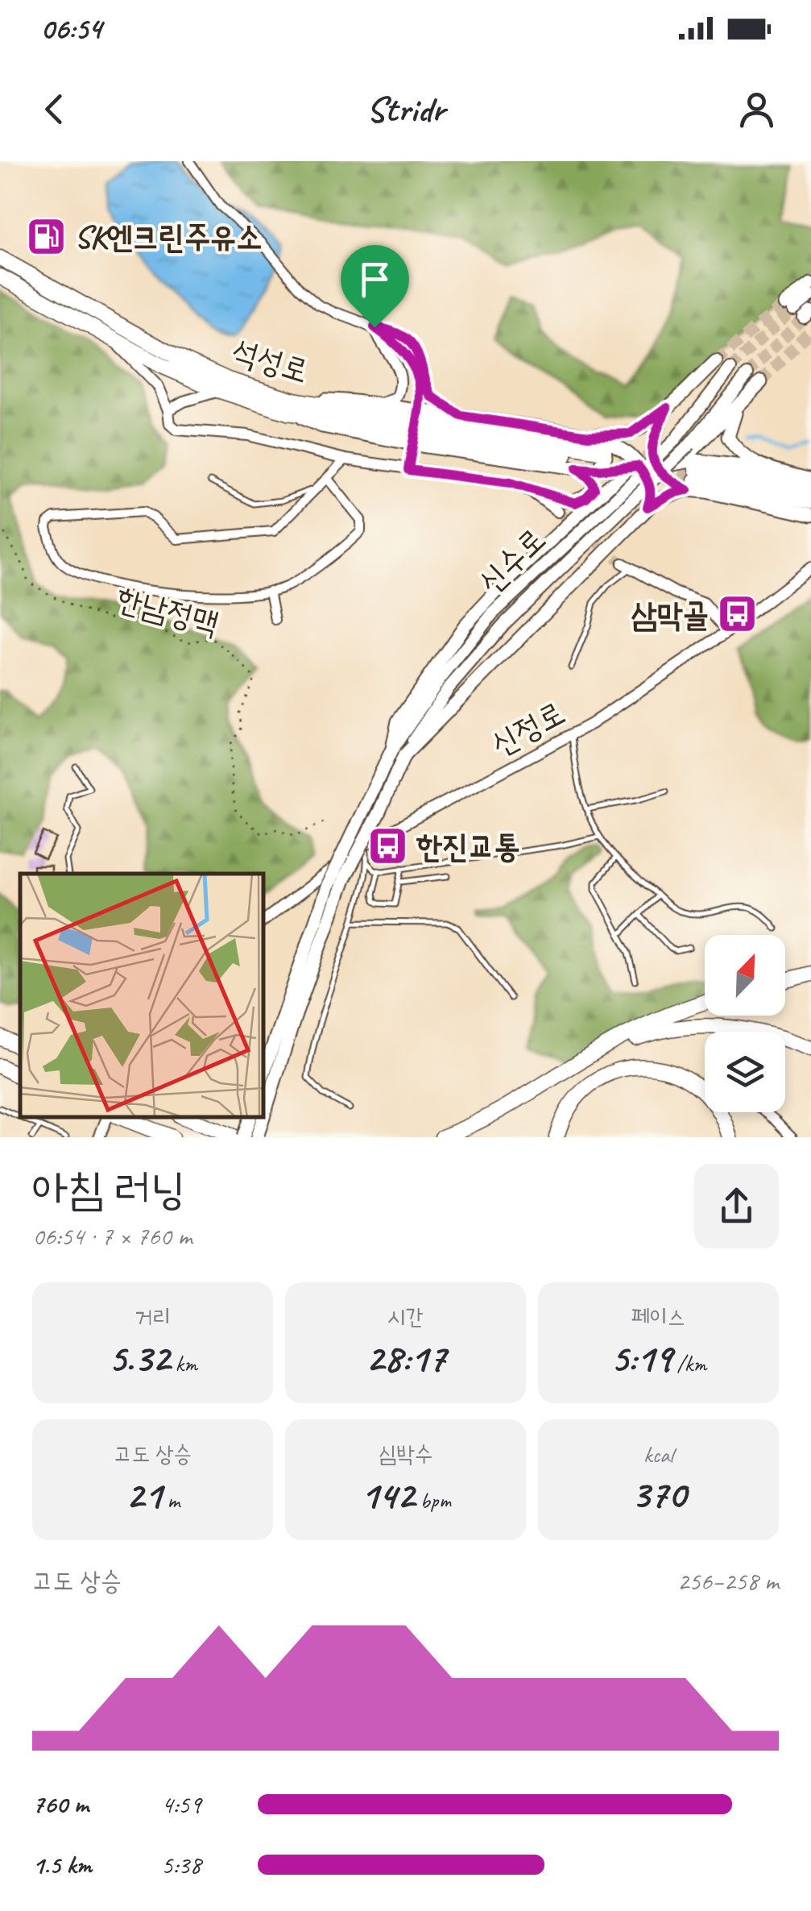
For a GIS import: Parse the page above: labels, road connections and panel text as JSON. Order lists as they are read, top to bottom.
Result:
{
  "streets": {
    "highway": ["석성로"],
    "main road": ["신수로"],
    "street": ["신정로"],
    "path": ["한남정맥"]
  },
  "places": {
    "fuel station": ["SK엔크린주유소"],
    "bus stop": ["삼막골", "한진교통"]
  },
  "north": "top right",
  "page": {
    "status": "06:54",
    "header": "Stridr",
    "heading": ["아침 러닝", "06:54 · 7 × 760 m"],
    "stats": [
      ["거리", "5.32 km"],
      ["시간", "28:17"],
      ["페이스", "5:19 /km"],
      ["고도 상승", "21 m"],
      ["심박수", "142 bpm"],
      ["kcal", "370"]
    ],
    "chart": ["고도 상승", "256–258 m"],
    "list": [
      {
        "name": "760 m",
        "note": "4:59"
      },
      {
        "name": "1.5 km",
        "note": "5:38"
      }
    ]
  }
}
